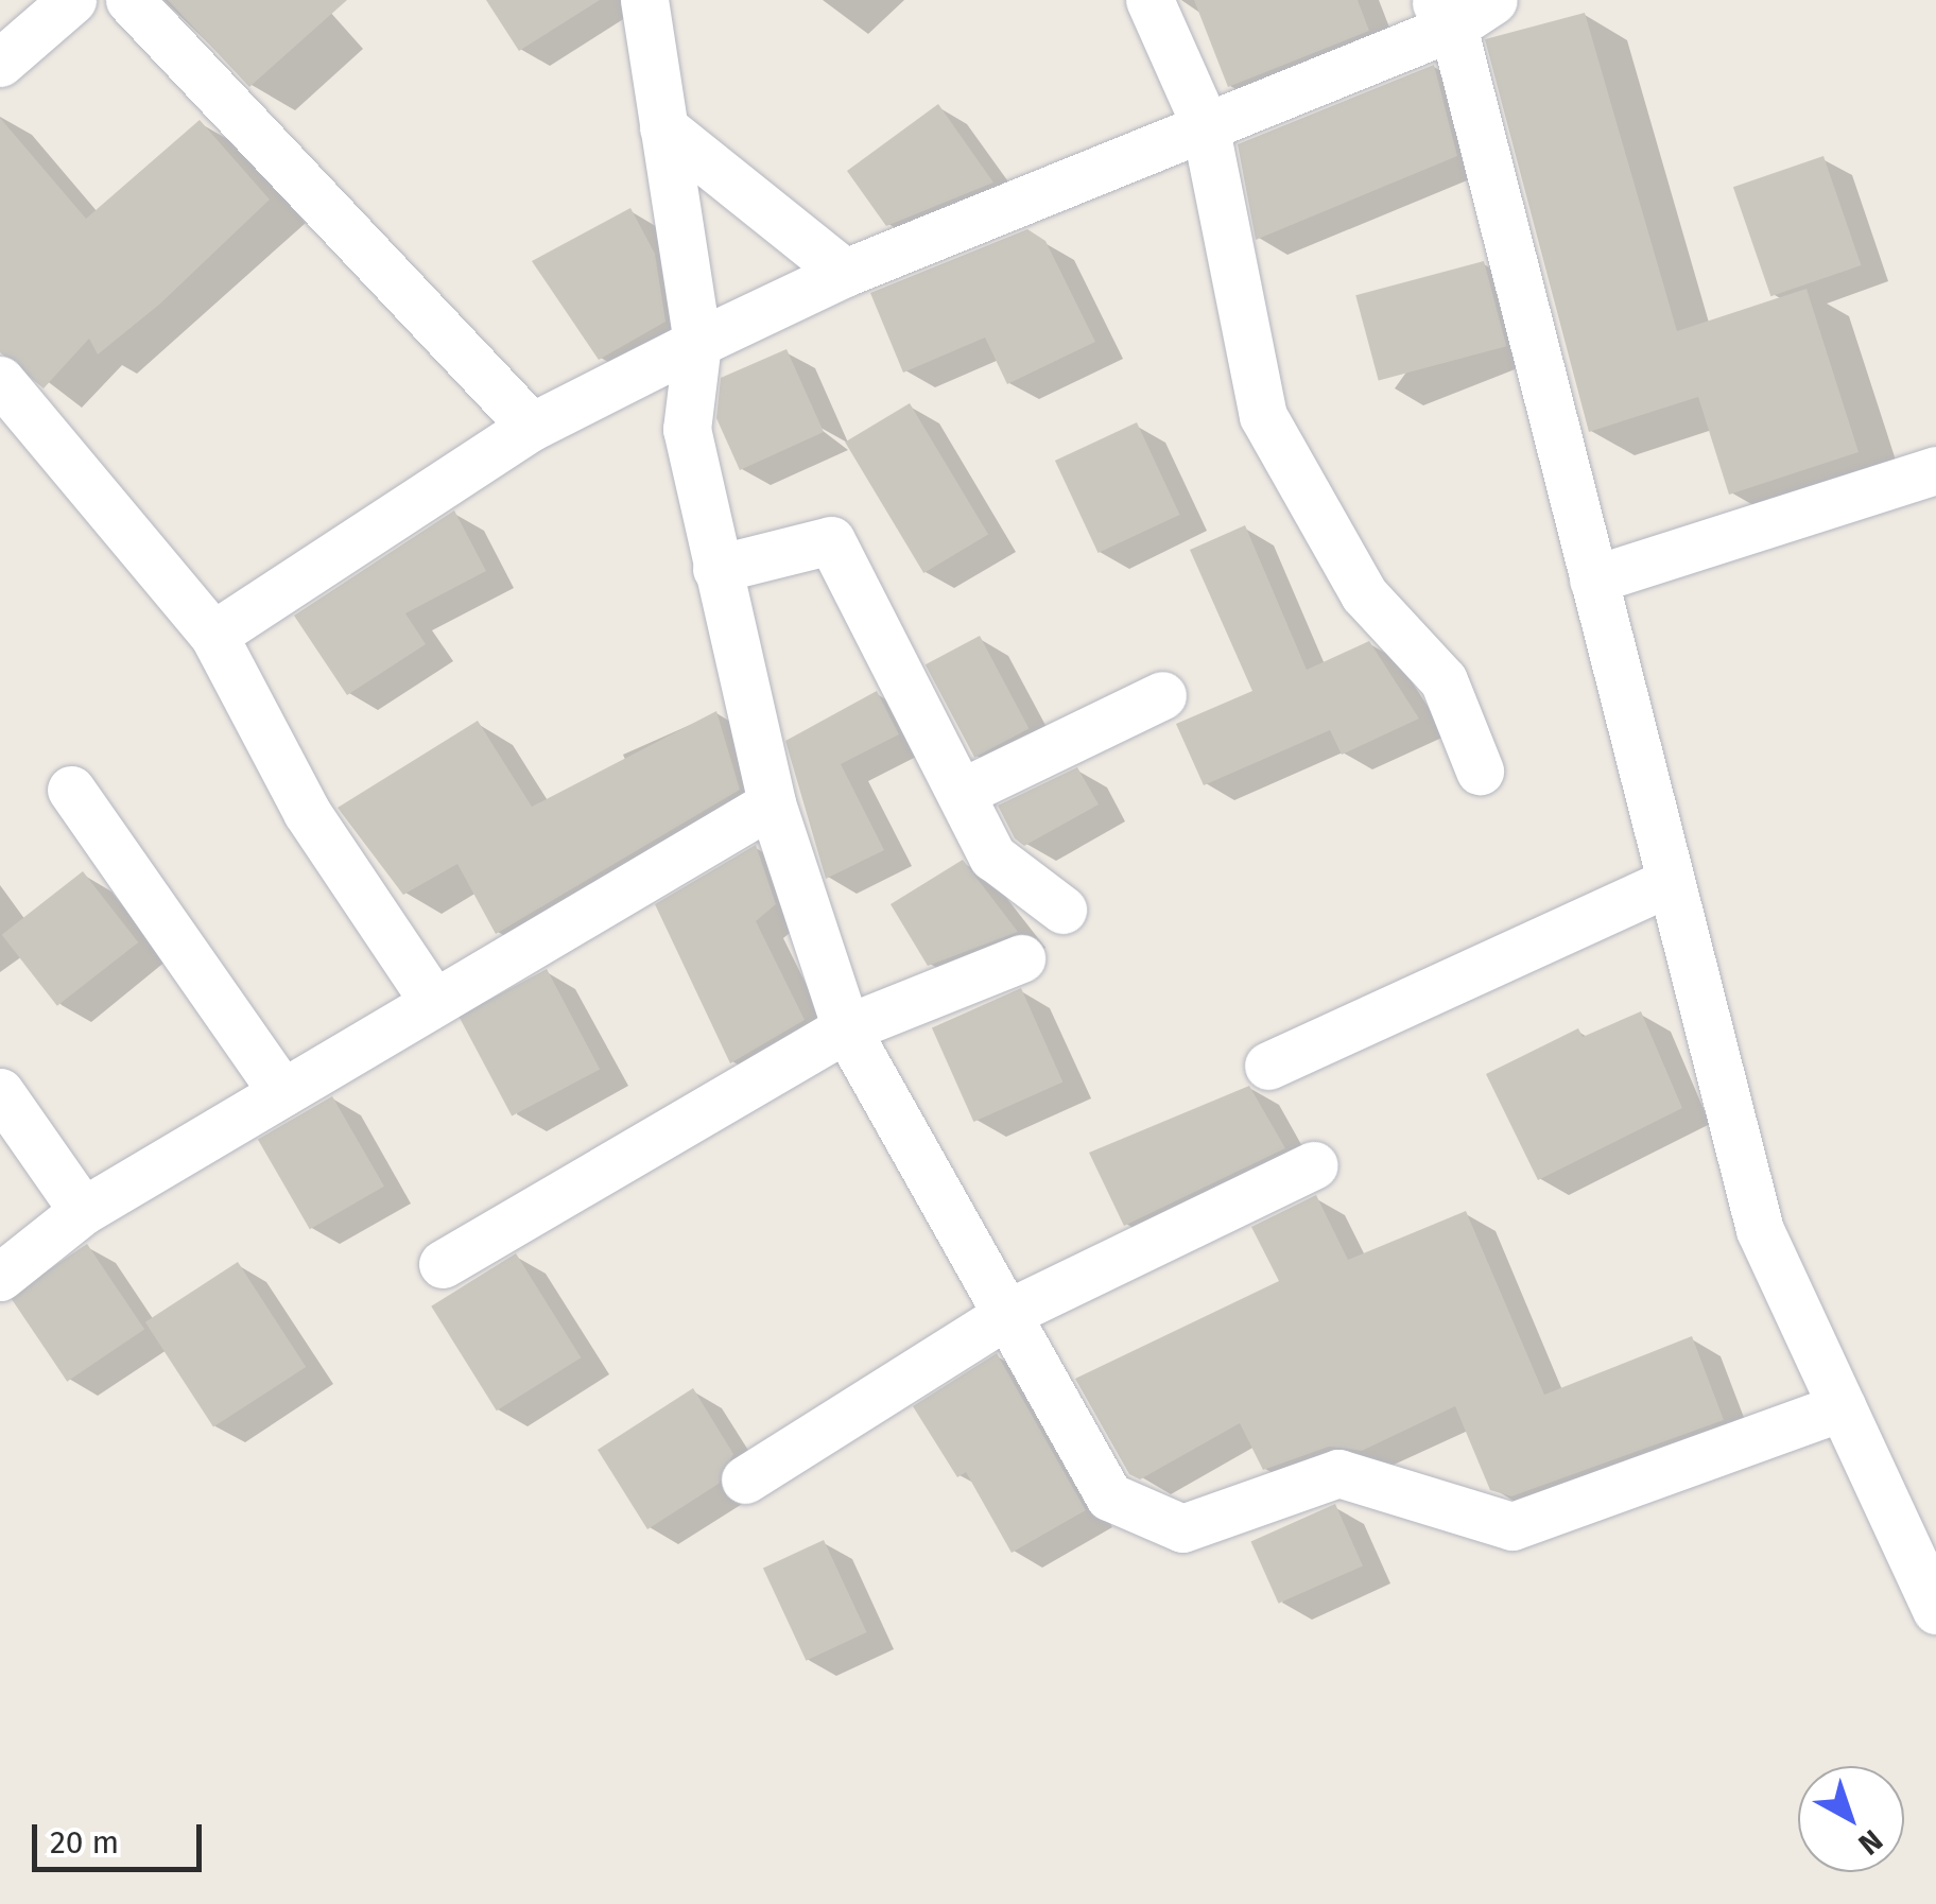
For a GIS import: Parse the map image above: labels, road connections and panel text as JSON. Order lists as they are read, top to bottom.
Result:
{
  "scale_bar": "20 m",
  "north": "bottom right"
}
